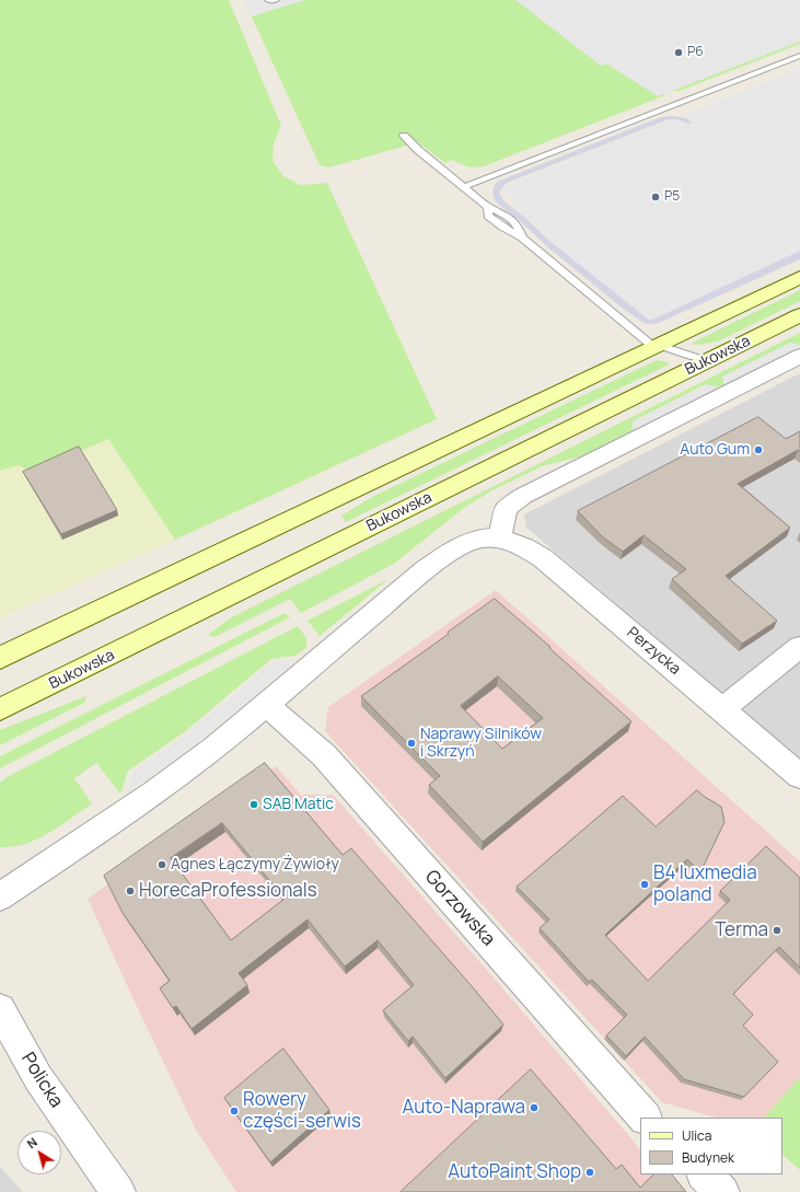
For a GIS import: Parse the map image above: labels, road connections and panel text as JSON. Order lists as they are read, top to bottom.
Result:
{
  "streets": {
    "main road": ["Bukowska"],
    "street": ["Perzycka", "Gorzowska", "Policka"]
  },
  "places": [
    "P6",
    "P5",
    "Auto Gum",
    "Naprawy Silników i Skrzyń",
    "SAB Matic",
    "Agnes Łączymy Żywioły",
    "B4 luxmedia poland",
    "HorecaProfessionals",
    "Terma",
    "Auto-Naprawa",
    "Rowery części-serwis",
    "AutoPaint Shop"
  ],
  "legend": ["Ulica", "Budynek"],
  "north": "top left"
}
